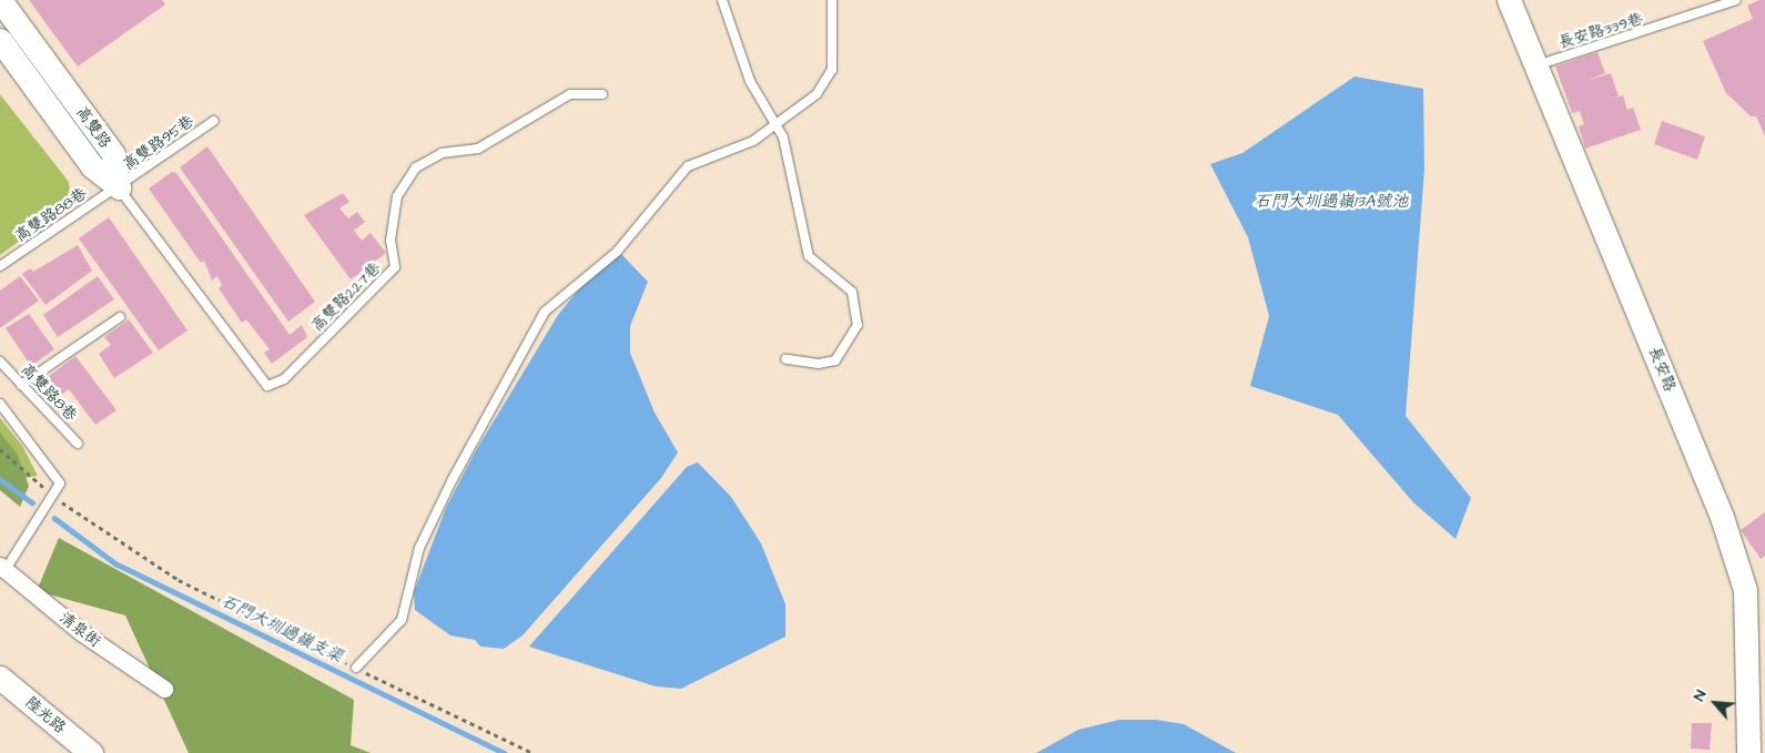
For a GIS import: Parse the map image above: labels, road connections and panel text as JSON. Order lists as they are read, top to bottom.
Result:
{
  "streets": {
    "street": [
      "高雙路",
      "長安路",
      "清泉街",
      "陸光路"
    ],
    "lane": [
      "長安路339巷",
      "高雙路95巷",
      "高雙路88巷",
      "高雙路227巷",
      "高雙路8巷"
    ]
  },
  "crossings": [
    ["長安路339巷", "長安路"],
    ["高雙路", "高雙路95巷"],
    ["高雙路", "高雙路88巷"],
    ["高雙路", "高雙路227巷"],
    ["高雙路95巷", "高雙路88巷"],
    ["高雙路95巷", "高雙路227巷"],
    ["高雙路88巷", "高雙路227巷"]
  ],
  "water": ["石門大圳過嶺13A號池", "石門大圳過嶺支渠"],
  "north": "top left"
}
